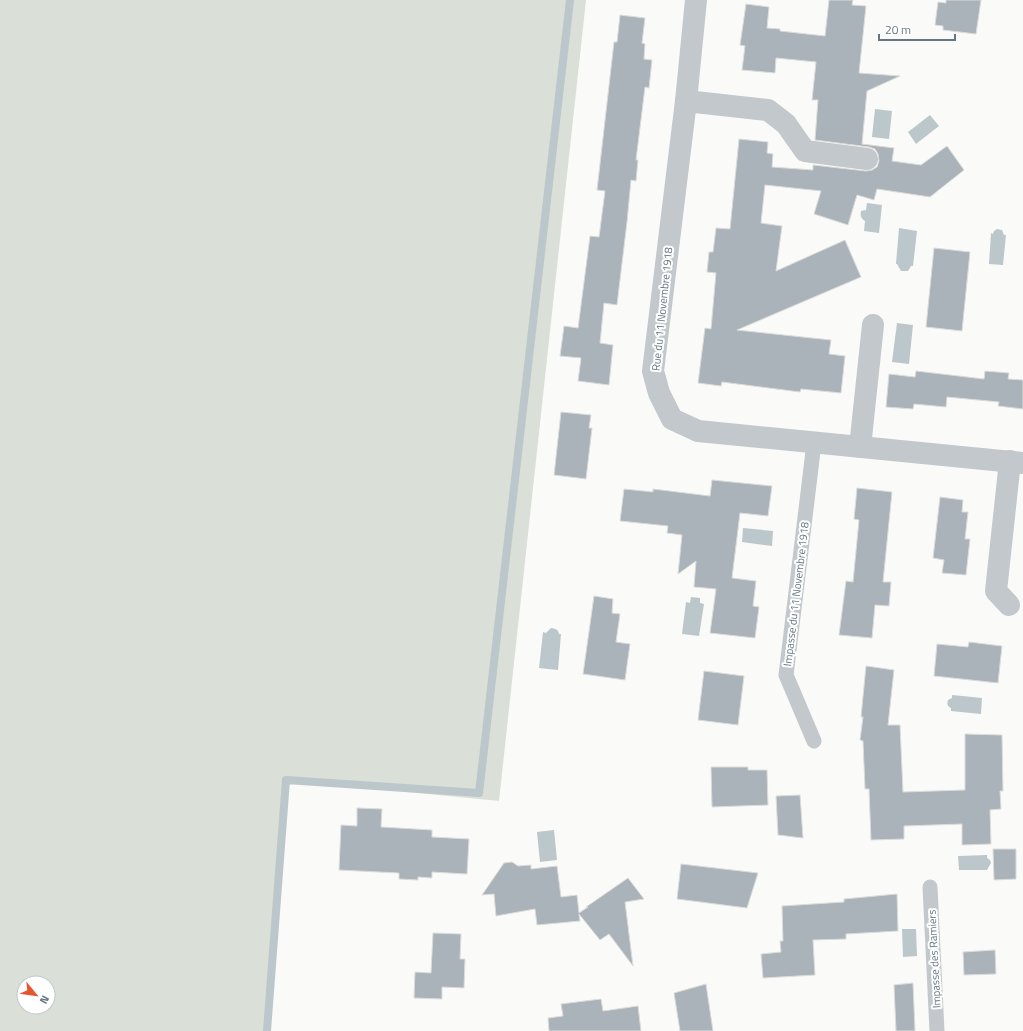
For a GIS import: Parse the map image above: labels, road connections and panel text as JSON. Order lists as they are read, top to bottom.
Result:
{
  "streets": {
    "street": ["Rue du 11 Novembre 1918"],
    "lane": ["Impasse du 11 Novembre 1918", "Impasse des Ramiers"]
  },
  "crossings": [
    ["Rue du 11 Novembre 1918", "Impasse du 11 Novembre 1918"]
  ],
  "scale_bar": "20 m",
  "north": "bottom right"
}
